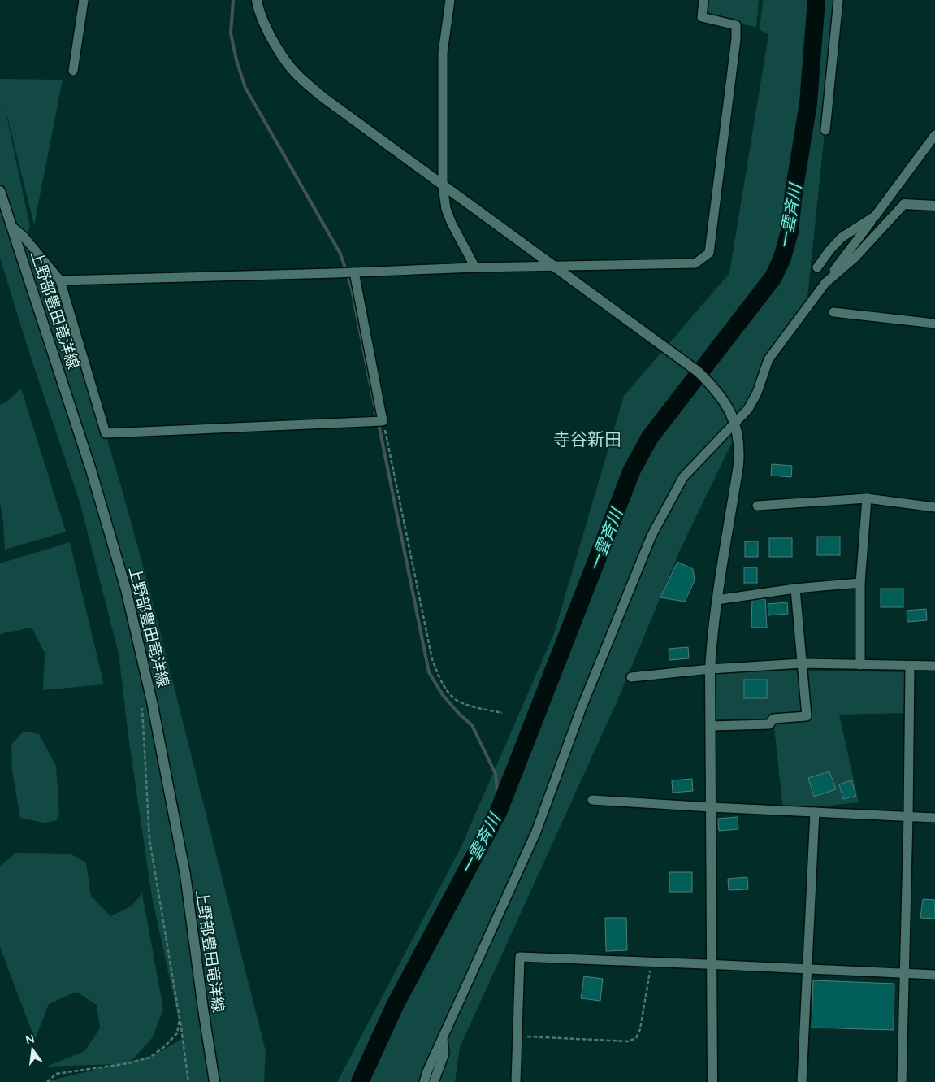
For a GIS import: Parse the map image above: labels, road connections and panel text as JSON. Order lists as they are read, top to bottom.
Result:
{
  "streets": {
    "street": ["上野部豊田竜洋線"]
  },
  "districts": ["寺谷新田"],
  "water": ["一雲斉川"],
  "north": "top"
}
